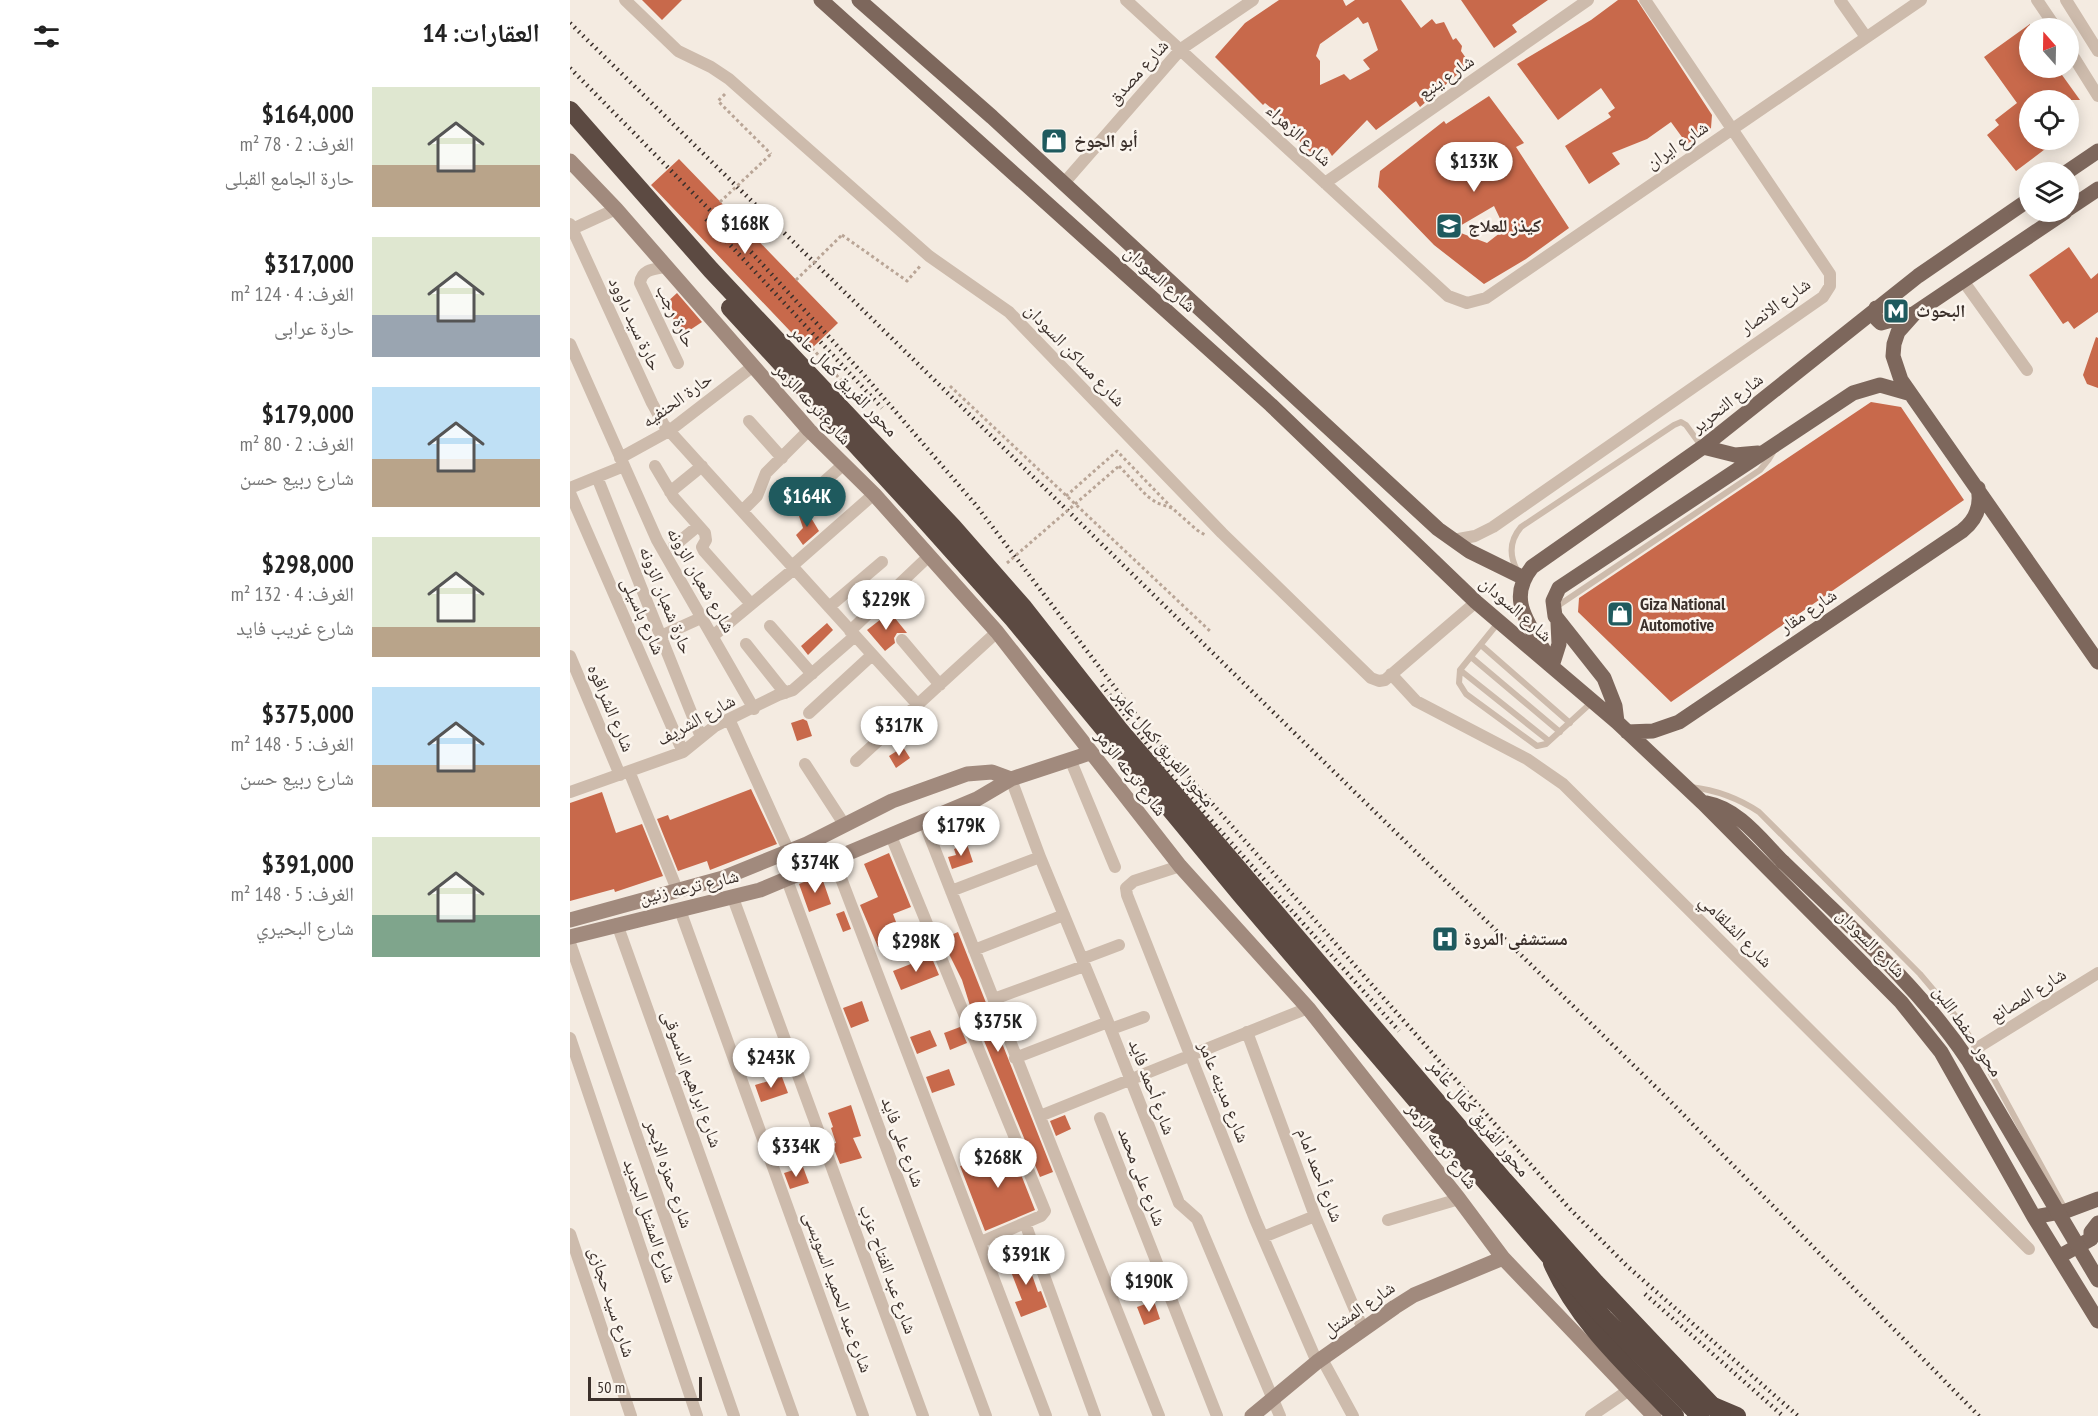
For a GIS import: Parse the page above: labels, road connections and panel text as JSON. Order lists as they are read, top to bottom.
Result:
{
  "streets": {
    "highway": ["محور الفريق كمال عامر"],
    "main road": [
      "شارع السودان",
      "شارع التحرير",
      "شارع ترعه الزمر",
      "شارع مقار",
      "شارع ترعه زنين",
      "محور صفط اللبن",
      "شارع المشتل"
    ],
    "street": [
      "شارع مصدق",
      "شارع ينبع",
      "شارع الزهراء",
      "شارع ايران",
      "شارع الانصار",
      "حارة رجب",
      "حارة سيد داوود",
      "شارع مساكن السودان",
      "حارة الحنفيه",
      "شارع شعبان الزونه",
      "حارة شعبان الزونه",
      "شارع باسيلى",
      "شارع الشراقوه",
      "شارع الشريف",
      "شارع الشلقامي",
      "شارع المصانع",
      "شارع ابراهيم الدسوقى",
      "شارع أحمد فايد",
      "شارع مدينه عامر",
      "شارع على فايد",
      "شارع حمزه الابحر",
      "شارع أحمد امام",
      "شارع على محمد",
      "شارع المشتل الجديد",
      "شارع عبد الفتاح عزب",
      "شارع عبد الحميد السويسى",
      "شارع سيد حجازى"
    ]
  },
  "crossings": [
    ["شارع مصدق", "شارع الزهراء"],
    ["شارع مصدق", "شارع السودان"],
    ["شارع ينبع", "شارع الزهراء"],
    ["شارع الزهراء", "شارع ايران"],
    ["شارع ايران", "شارع الانصار"],
    ["شارع السودان", "شارع الانصار"],
    ["شارع السودان", "شارع التحرير"],
    ["شارع السودان", "شارع مقار"],
    ["شارع السودان", "محور صفط اللبن"],
    ["حارة رجب", "شارع ترعه الزمر"],
    ["حارة سيد داوود", "حارة الحنفيه"],
    ["حارة سيد داوود", "شارع الشريف"],
    ["شارع مساكن السودان", "شارع الشلقامي"],
    ["حارة الحنفيه", "شارع ترعه الزمر"],
    ["حارة الحنفيه", "شارع شعبان الزونه"],
    ["حارة الحنفيه", "حارة شعبان الزونه"],
    ["شارع ترعه الزمر", "شارع الشريف"],
    ["شارع ترعه الزمر", "شارع ترعه زنين"],
    ["شارع ترعه الزمر", "شارع مدينه عامر"],
    ["شارع ترعه الزمر", "شارع المشتل"],
    ["شارع شعبان الزونه", "شارع الشريف"],
    ["حارة شعبان الزونه", "شارع الشريف"],
    ["شارع باسيلى", "شارع الشريف"],
    ["شارع الشراقوه", "شارع الشريف"],
    ["شارع الشراقوه", "شارع ترعه زنين"],
    ["شارع ترعه زنين", "شارع ابراهيم الدسوقى"],
    ["شارع ترعه زنين", "شارع أحمد فايد"],
    ["شارع ترعه زنين", "شارع على فايد"],
    ["شارع ترعه زنين", "شارع عبد الفتاح عزب"],
    ["شارع ترعه زنين", "شارع عبد الحميد السويسى"],
    ["شارع أحمد فايد", "شارع المشتل"],
    ["شارع مدينه عامر", "شارع المشتل"],
    ["شارع أحمد امام", "شارع المشتل"]
  ],
  "places": {
    "shop": ["أبو الجوخ", "Giza National Automotive"],
    "school or university": ["كيذز للعلاج"],
    "metro station": ["البحوث"],
    "hospital": ["مستشفى المروة"]
  },
  "scale_bar": "50 m",
  "north": "top",
  "page": {
    "heading": "العقارات: 14",
    "list": [
      {
        "name": "$164,000",
        "note": "الغرف: 2 · 78 m² · حارة الجامع القبلى"
      },
      {
        "name": "$317,000",
        "note": "الغرف: 4 · 124 m² · حارة عرابى"
      },
      {
        "name": "$179,000",
        "note": "الغرف: 2 · 80 m² · شارع ربيع حسن"
      },
      {
        "name": "$298,000",
        "note": "الغرف: 4 · 132 m² · شارع غريب فايد"
      },
      {
        "name": "$375,000",
        "note": "الغرف: 5 · 148 m² · شارع ربيع حسن"
      },
      {
        "name": "$391,000",
        "note": "الغرف: 5 · 148 m² · شارع البحيري"
      }
    ],
    "price": [
      "$133K",
      "$168K",
      "$164K",
      "$229K",
      "$317K",
      "$179K",
      "$374K",
      "$298K",
      "$375K",
      "$243K",
      "$334K",
      "$268K",
      "$391K",
      "$190K"
    ],
    "scale": "50 m"
  }
}
